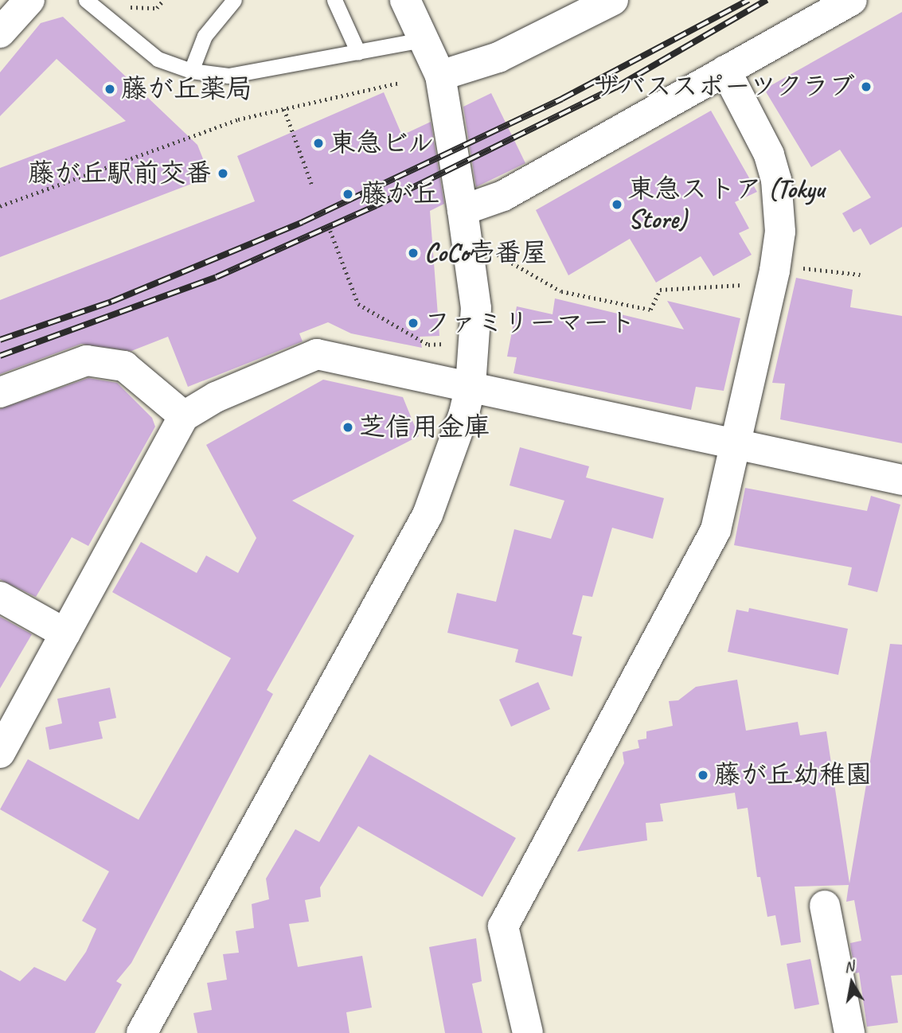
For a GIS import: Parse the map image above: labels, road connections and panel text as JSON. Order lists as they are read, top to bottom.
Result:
{
  "places": [
    "ザバススポーツクラブ",
    "藤が丘薬局",
    "東急ビル",
    "藤が丘駅前交番",
    "藤が丘",
    "東急ストア (Tokyu Store)",
    "CoCo壱番屋",
    "ファミリーマート",
    "芝信用金庫",
    "藤が丘幼稚園"
  ],
  "north": "top"
}
